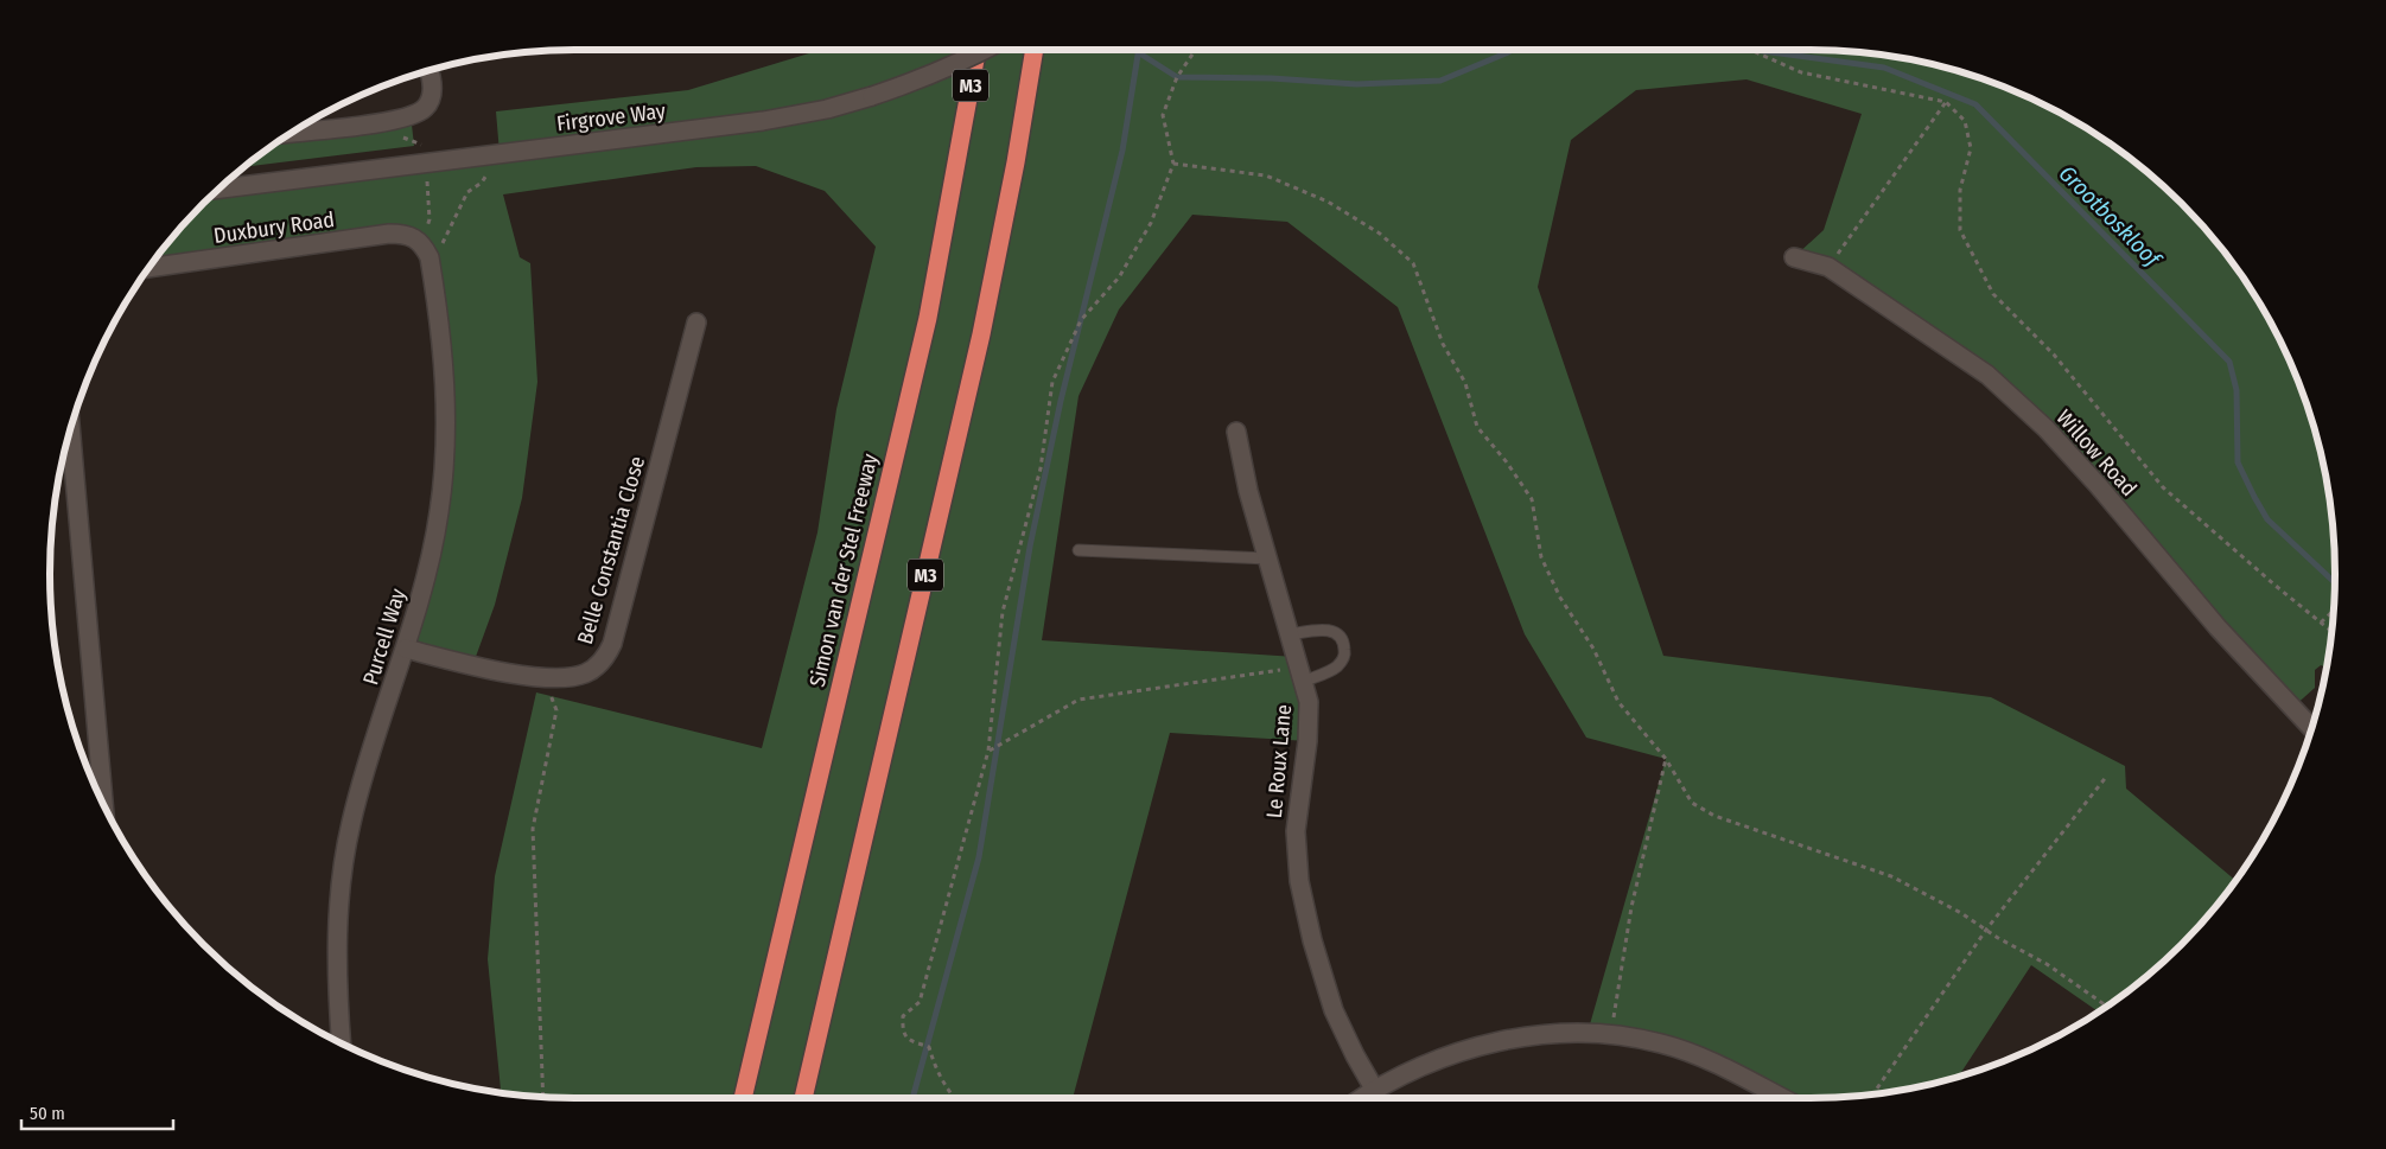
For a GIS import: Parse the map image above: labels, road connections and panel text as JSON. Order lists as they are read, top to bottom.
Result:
{
  "streets": {
    "highway": ["M3", "Simon van der Stel Freeway"],
    "street": [
      "Firgrove Way",
      "Duxbury Road",
      "Willow Road",
      "Belle Constantia Close",
      "Purcell Way",
      "Le Roux Lane"
    ]
  },
  "crossings": [
    ["Duxbury Road", "Purcell Way"],
    ["Belle Constantia Close", "Purcell Way"]
  ],
  "water": ["Grootboskloof"],
  "scale_bar": "50 m"
}
